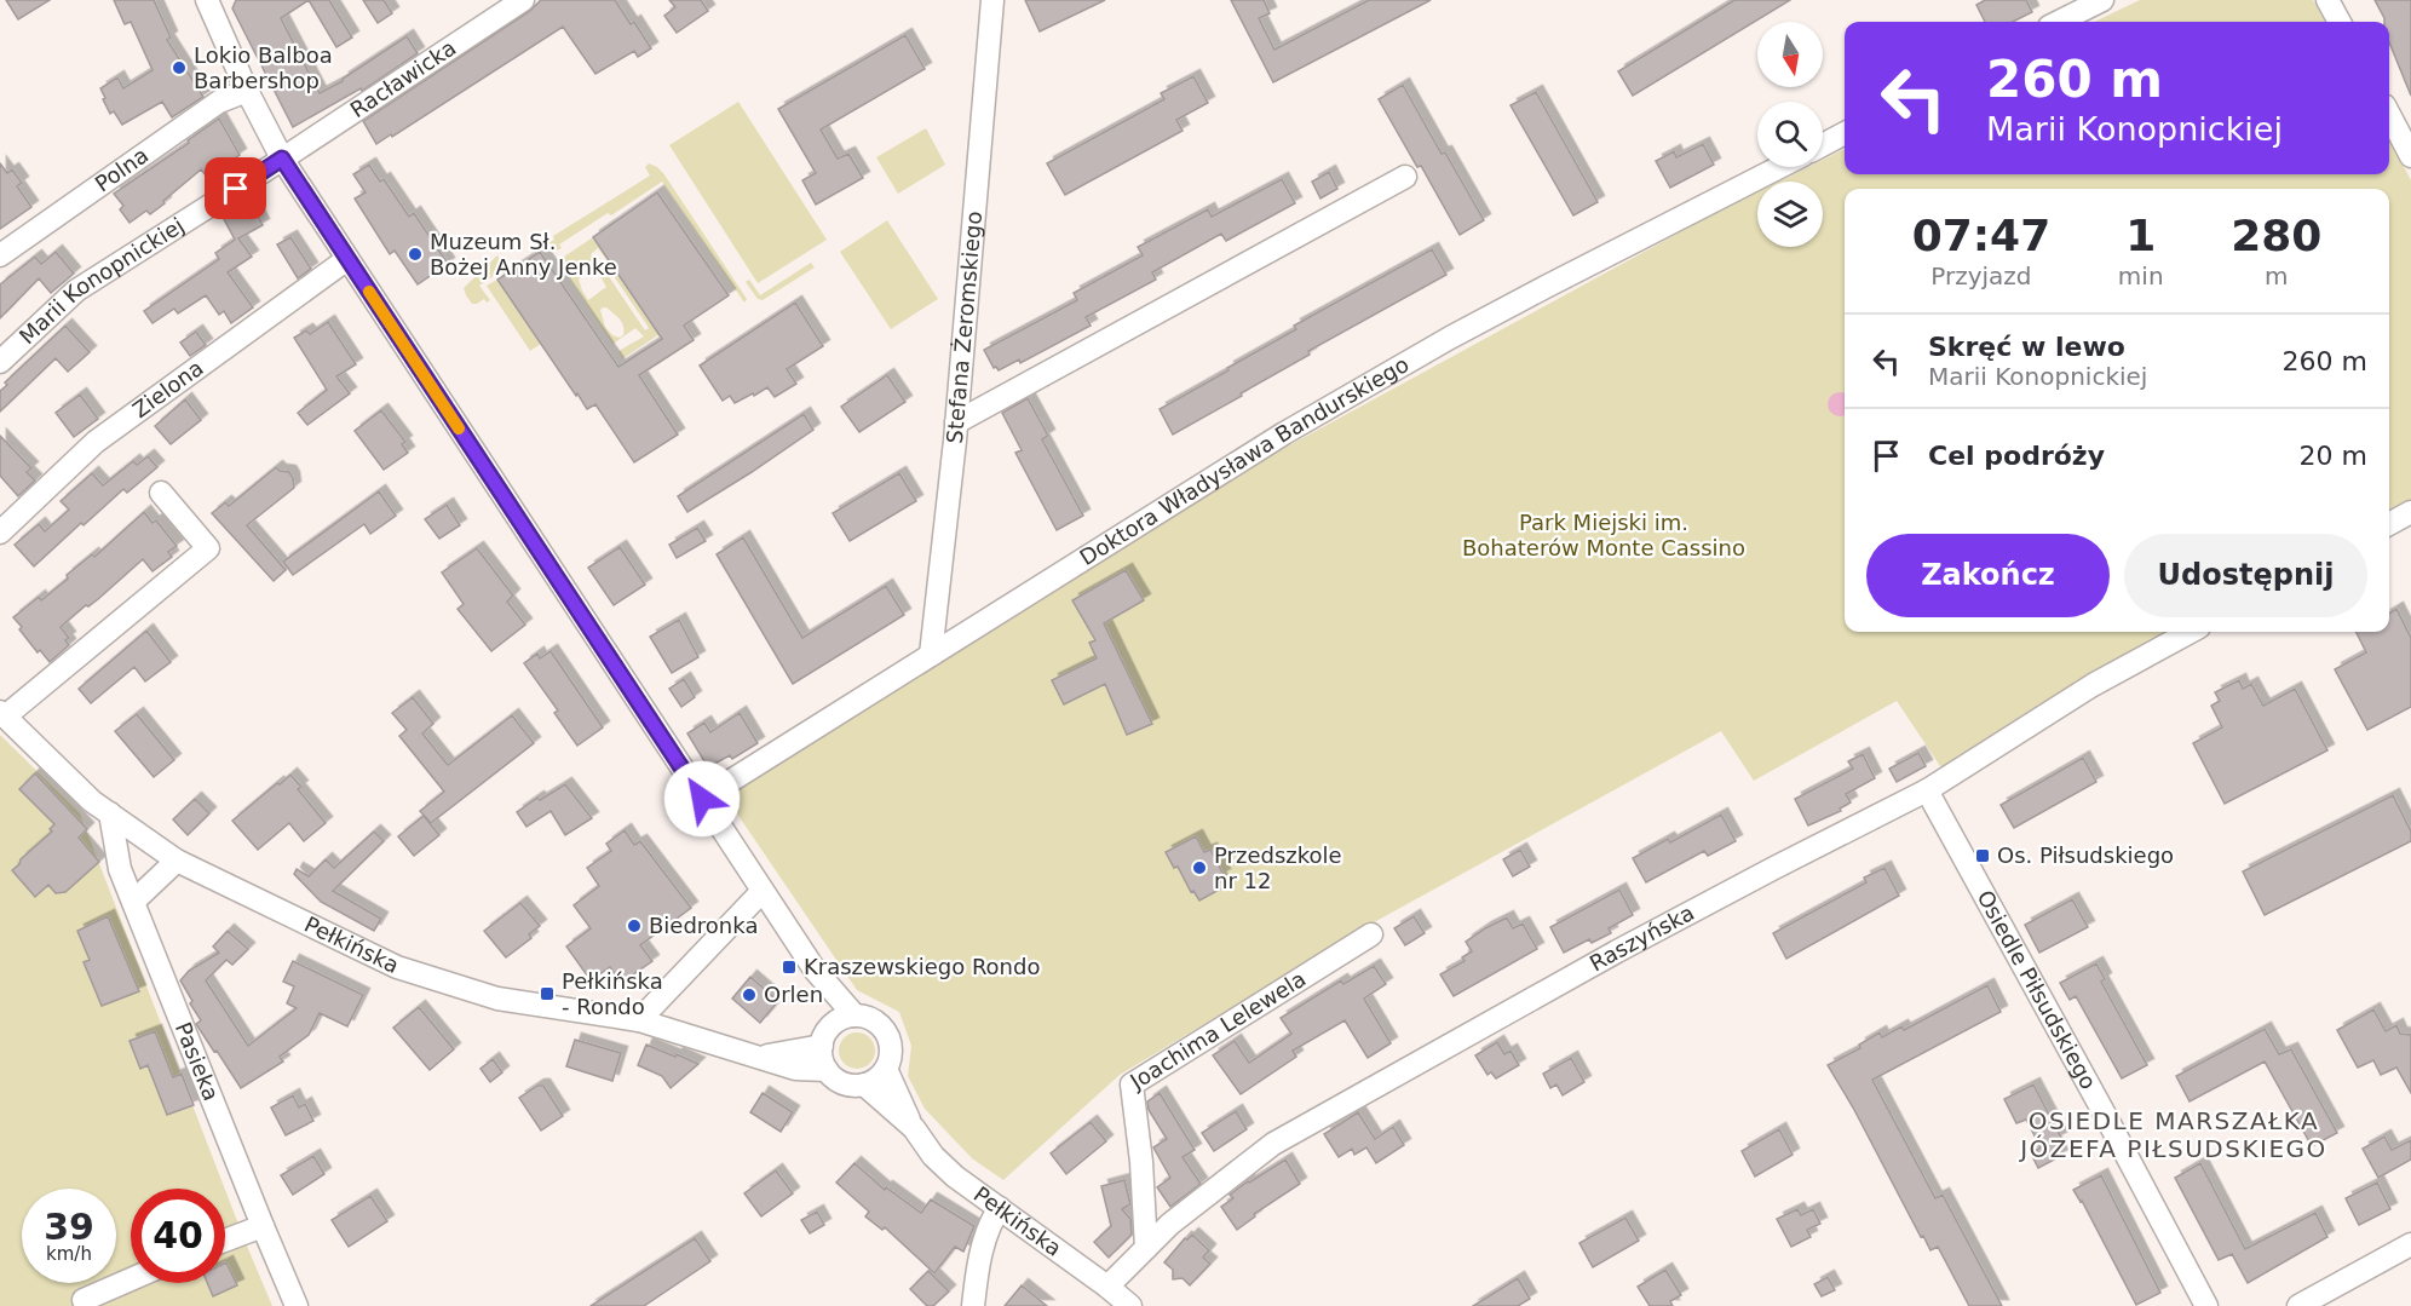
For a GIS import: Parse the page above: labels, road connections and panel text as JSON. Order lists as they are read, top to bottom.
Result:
{
  "streets": {
    "street": [
      "Racławicka",
      "Polna",
      "Marii Konopnickiej",
      "Stefana Żeromskiego",
      "Zielona",
      "Doktora Władysława Bandurskiego",
      "Raszyńska",
      "Pełkińska",
      "Osiedle Piłsudskiego",
      "Joachima Lelewela",
      "Pasieka"
    ]
  },
  "crossings": [
    ["Racławicka", "Marii Konopnickiej"],
    ["Stefana Żeromskiego", "Doktora Władysława Bandurskiego"],
    ["Raszyńska", "Pełkińska"],
    ["Raszyńska", "Osiedle Piłsudskiego"],
    ["Raszyńska", "Joachima Lelewela"],
    ["Pełkińska", "Pasieka"]
  ],
  "districts": ["OSIEDLE MARSZAŁKA JÓZEFA PIŁSUDSKIEGO"],
  "parks": ["Park Miejski im. Bohaterów Monte Cassino"],
  "places": {
    "other": [
      "Lokio Balboa Barbershop",
      "Muzeum Sł. Bożej Anny Jenke",
      "Przedszkole nr 12",
      "Biedronka",
      "Orlen"
    ],
    "transit": ["Os. Piłsudskiego", "Kraszewskiego Rondo", "Pełkińska - Rondo"]
  },
  "north": "bottom",
  "page": {
    "turn": ["260 m", "Marii Konopnickiej"],
    "eta": [
      "07:47",
      "Przyjazd",
      "1",
      "min",
      "280",
      "m"
    ],
    "list": [
      {
        "name": "Skręć w lewo",
        "note": "Marii Konopnickiej",
        "value": "260 m"
      },
      {
        "name": "Cel podróży",
        "value": "20 m"
      }
    ],
    "buttons": ["Zakończ", "Udostępnij"],
    "speed": "39 km/h",
    "limit": "40"
  }
}
